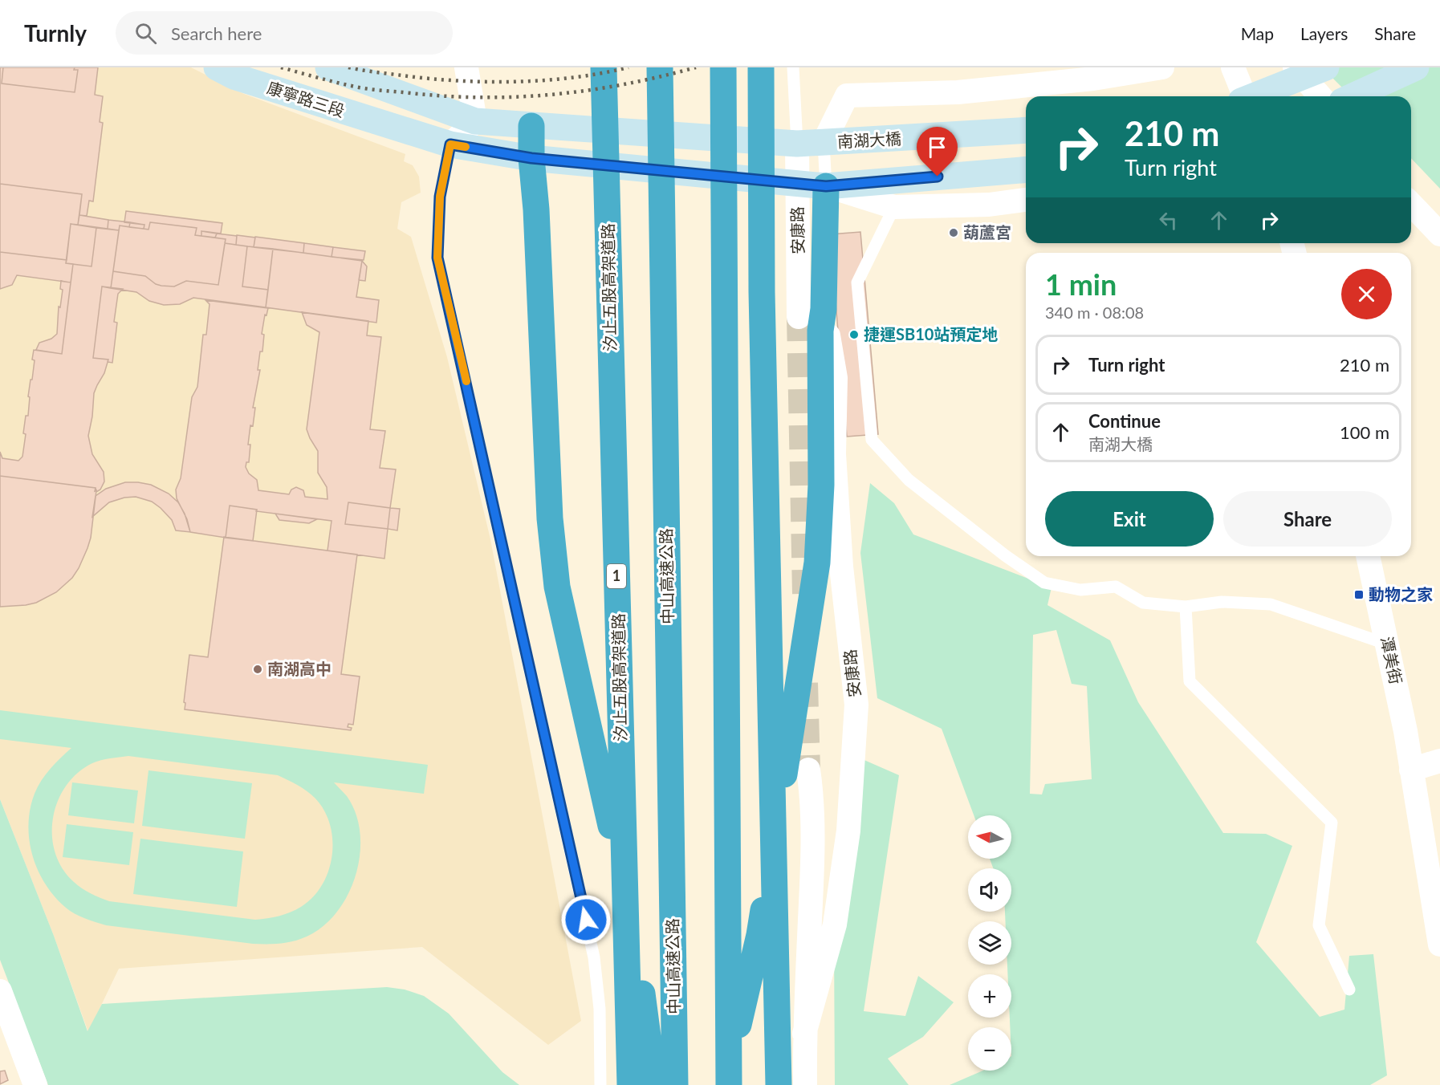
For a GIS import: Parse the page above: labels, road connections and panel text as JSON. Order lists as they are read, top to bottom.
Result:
{
  "streets": {
    "highway": ["汐止五股高架道路", "1", "中山高速公路"],
    "main road": ["康寧路三段", "南湖大橋"],
    "street": ["安康路", "潭美街"]
  },
  "crossings": [
    ["康寧路三段", "安康路"],
    ["南湖大橋", "安康路"]
  ],
  "places": {
    "other": ["葫蘆宮", "捷運SB10站預定地", "南湖高中"],
    "transit": ["動物之家"]
  },
  "north": "left",
  "page": {
    "header": "Turnly",
    "search": "Search here",
    "nav": ["Map", "Layers", "Share"],
    "turn": ["210 m", "Turn right"],
    "heading": ["1 min", "340 m · 08:08"],
    "list": [
      {
        "name": "Turn right",
        "value": "210 m"
      },
      {
        "name": "Continue",
        "note": "南湖大橋",
        "value": "100 m"
      }
    ],
    "buttons": ["Exit", "Share"],
    "map_buttons": ["+", "−"]
  }
}
